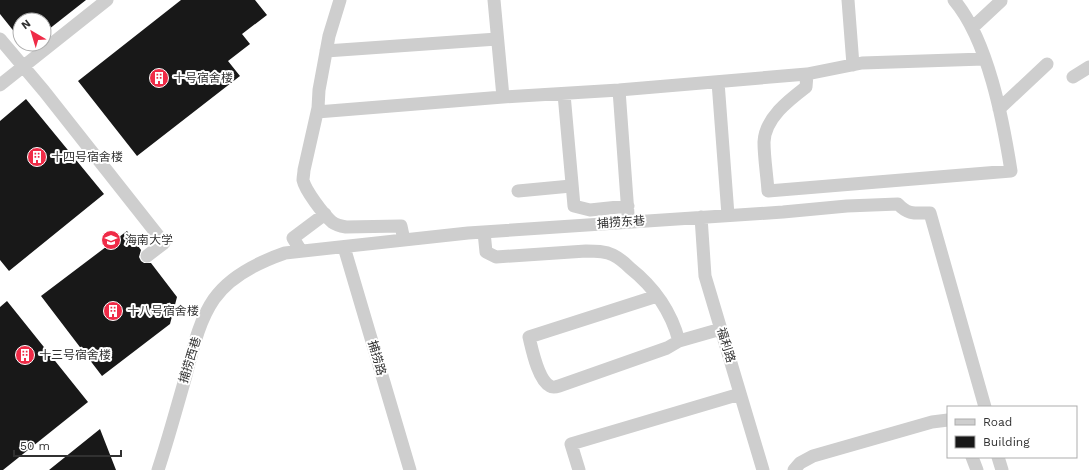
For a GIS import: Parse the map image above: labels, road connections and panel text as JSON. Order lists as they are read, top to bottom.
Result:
{
  "streets": {
    "street": [
      "捕捞东巷",
      "福利路",
      "捕捞路",
      "捕捞西巷"
    ]
  },
  "crossings": [
    ["捕捞东巷", "福利路"],
    ["捕捞东巷", "捕捞路"],
    ["捕捞东巷", "捕捞西巷"],
    ["捕捞路", "捕捞西巷"]
  ],
  "places": {
    "building": [
      "十号宿舍楼",
      "十四号宿舍楼",
      "十八号宿舍楼",
      "十三号宿舍楼"
    ],
    "school or university": ["海南大学"]
  },
  "legend": ["Road", "Building"],
  "scale_bar": "50 m",
  "north": "top left"
}
